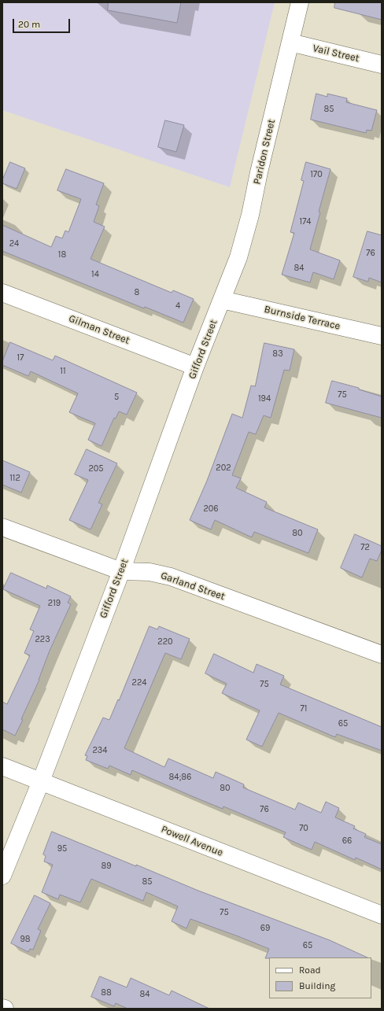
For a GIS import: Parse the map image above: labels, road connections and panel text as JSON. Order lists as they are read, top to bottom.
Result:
{
  "streets": {
    "street": [
      "Vail Street",
      "Paridon Street",
      "Burnside Terrace",
      "Gilman Street",
      "Gifford Street",
      "Garland Street",
      "Powell Avenue"
    ]
  },
  "crossings": [
    ["Vail Street", "Paridon Street"],
    ["Paridon Street", "Burnside Terrace"],
    ["Paridon Street", "Gifford Street"],
    ["Burnside Terrace", "Gifford Street"],
    ["Gilman Street", "Gifford Street"],
    ["Gifford Street", "Garland Street"],
    ["Gifford Street", "Powell Avenue"]
  ],
  "house_numbers": [
    "85",
    "170",
    "174",
    "24",
    "76",
    "18",
    "84",
    "14",
    "8",
    "4",
    "83",
    "17",
    "11",
    "75",
    "5",
    "194",
    "202",
    "205",
    "112",
    "206",
    "80",
    "72",
    "219",
    "223",
    "220",
    "224",
    "75",
    "71",
    "65",
    "234",
    "84;86",
    "80",
    "76",
    "70",
    "66",
    "95",
    "89",
    "85",
    "75",
    "69",
    "98",
    "65",
    "88",
    "84"
  ],
  "legend": ["Road", "Building"],
  "scale_bar": "20 m"
}
